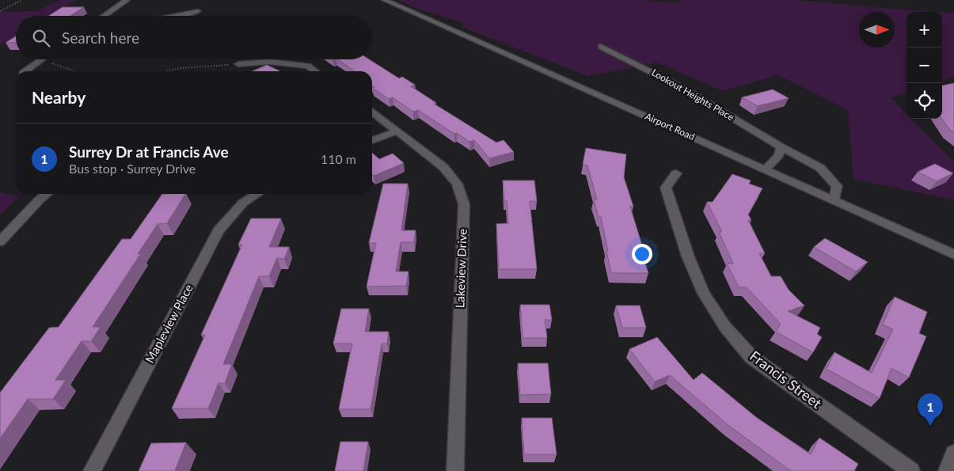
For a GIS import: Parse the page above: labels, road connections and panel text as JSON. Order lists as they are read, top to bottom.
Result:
{
  "streets": {
    "street": [
      "Lookout Heights Place",
      "Airport Road",
      "Lakeview Drive",
      "Mapleview Place",
      "Francis Street"
    ]
  },
  "crossings": [
    ["Lookout Heights Place", "Airport Road"]
  ],
  "north": "right",
  "page": {
    "map_buttons": ["+", "−"],
    "search": "Search here",
    "heading": "Nearby",
    "list": [
      {
        "mark": "1",
        "name": "Surrey Dr at Francis Ave",
        "note": "Bus stop · Surrey Drive",
        "value": "110 m"
      }
    ],
    "pins": "1"
  }
}
